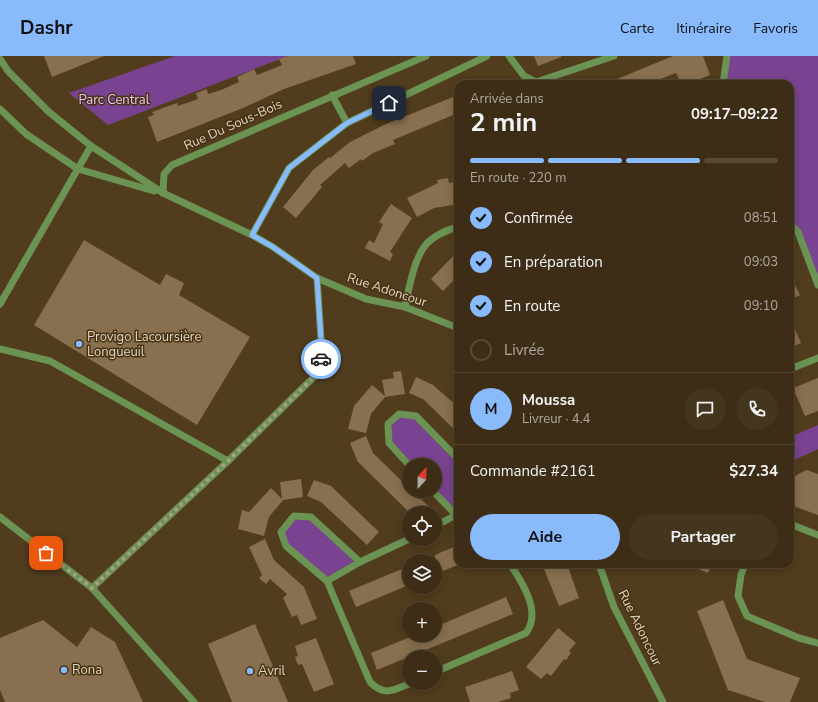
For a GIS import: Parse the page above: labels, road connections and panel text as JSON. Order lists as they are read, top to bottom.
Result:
{
  "streets": {
    "street": ["Rue Du Sous-Bois", "Rue Adoncour"]
  },
  "crossings": [
    ["Rue Du Sous-Bois", "Rue Adoncour"]
  ],
  "parks": ["Parc Central"],
  "places": ["Provigo Lacoursière Longueuil", "Rona", "Avril"],
  "north": "top",
  "page": {
    "header": "Dashr",
    "nav": ["Carte", "Itinéraire", "Favoris"],
    "heading": ["2 min", "Arrivée dans", "09:17–09:22"],
    "panel": [
      "Moussa",
      "Livreur · 4.4",
      "Commande #2161",
      "$27.34"
    ],
    "bar": "En route · 220 m",
    "list": [
      ["Confirmée", "08:51"],
      ["En préparation", "09:03"],
      ["En route", "09:10"],
      "Livrée"
    ],
    "round": "M",
    "map_buttons": ["+", "−"],
    "buttons": ["Aide", "Partager"]
  }
}
